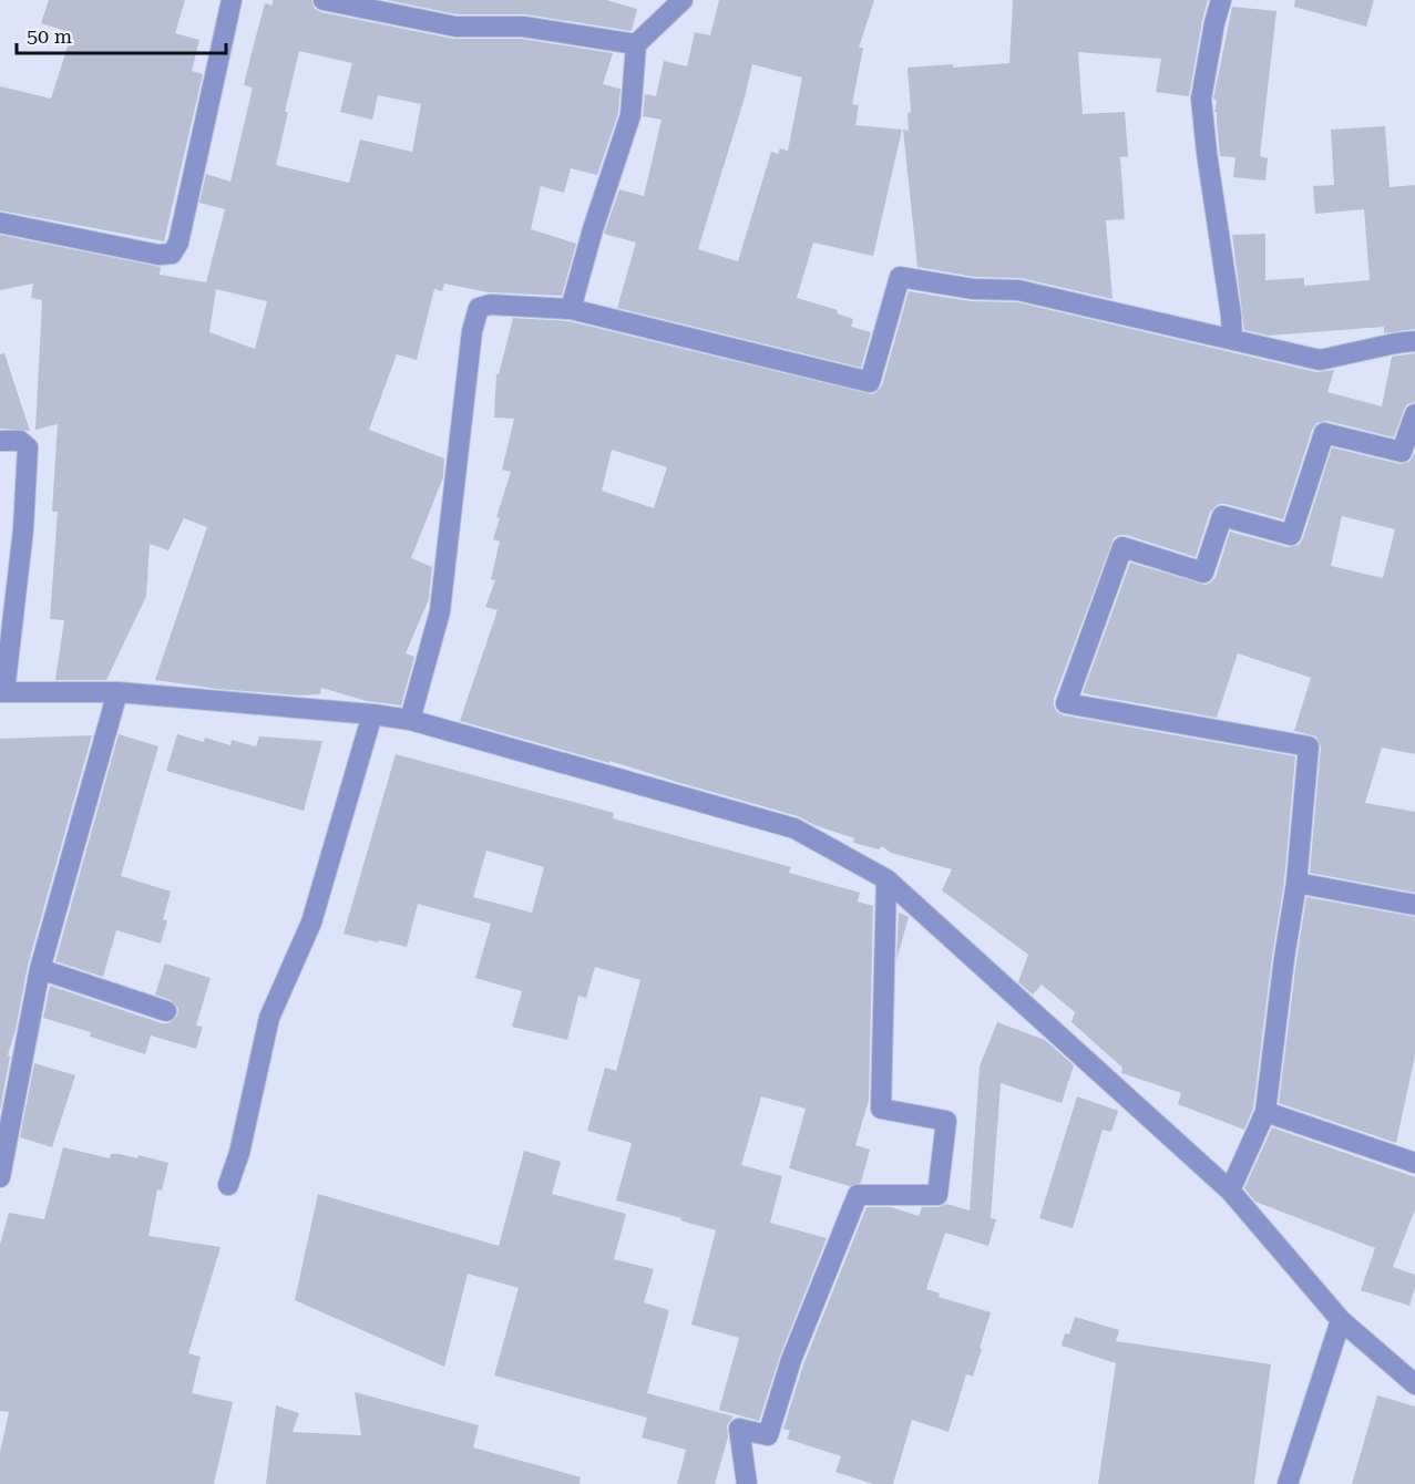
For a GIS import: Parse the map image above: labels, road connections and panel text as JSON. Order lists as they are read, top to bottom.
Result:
{
  "scale_bar": "50 m"
}
